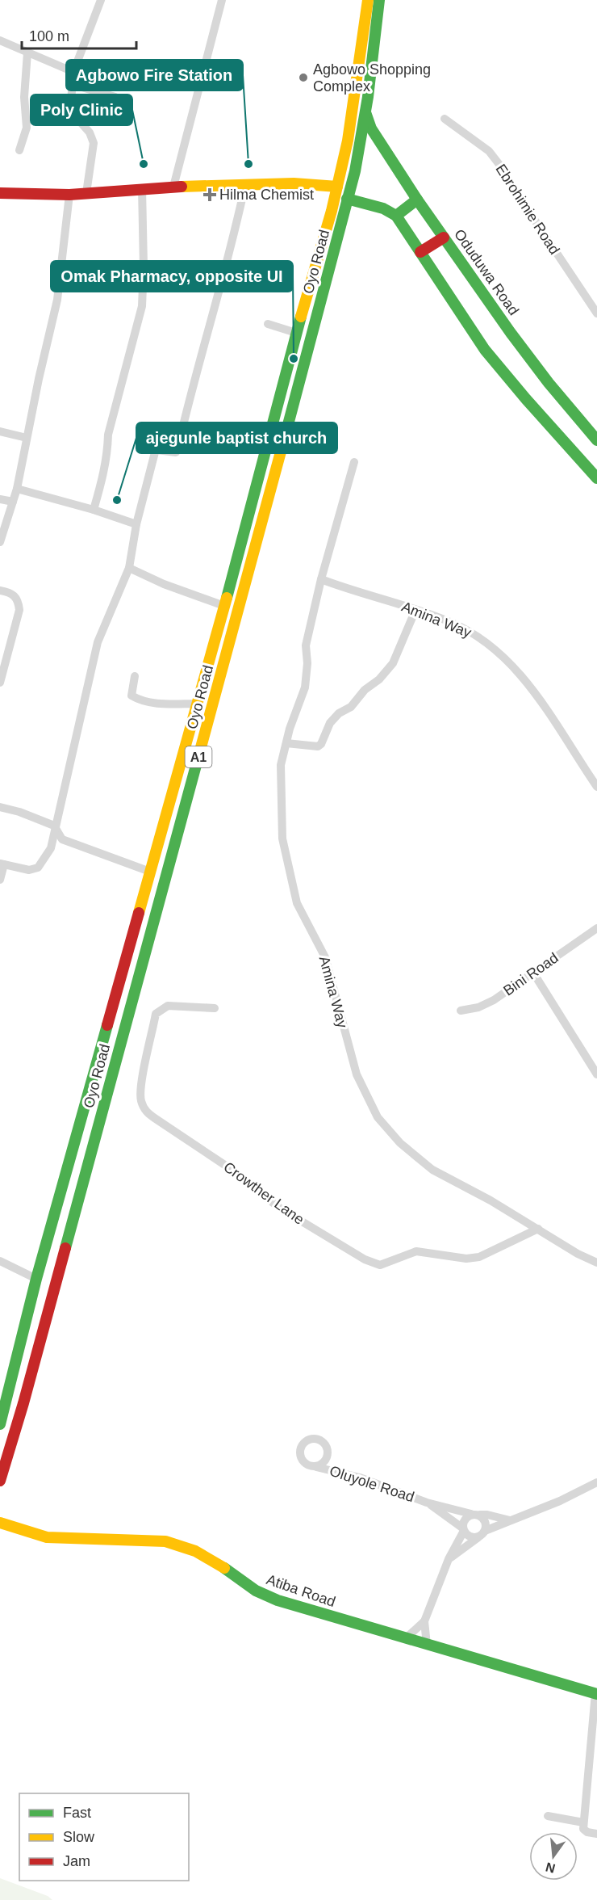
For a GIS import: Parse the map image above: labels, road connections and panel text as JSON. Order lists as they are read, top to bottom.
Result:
{
  "streets": {
    "main road": [
      "Oyo Road",
      "Oduduwa Road",
      "A1",
      "Atiba Road"
    ],
    "street": [
      "Ebrohimie Road",
      "Amina Way",
      "Bini Road",
      "Crowther Lane",
      "Oluyole Road"
    ]
  },
  "crossings": [
    ["Oyo Road", "Oduduwa Road"],
    ["Oyo Road", "A1"],
    ["Amina Way", "Crowther Lane"]
  ],
  "places": {
    "other": [
      "Agbowo Shopping Complex",
      "Poly Clinic",
      "Agbowo Fire Station",
      "Omak Pharmacy, opposite UI",
      "ajegunle baptist church"
    ],
    "health": ["Hilma Chemist"]
  },
  "legend": ["Fast", "Slow", "Jam"],
  "scale_bar": "100 m",
  "north": "bottom"
}
